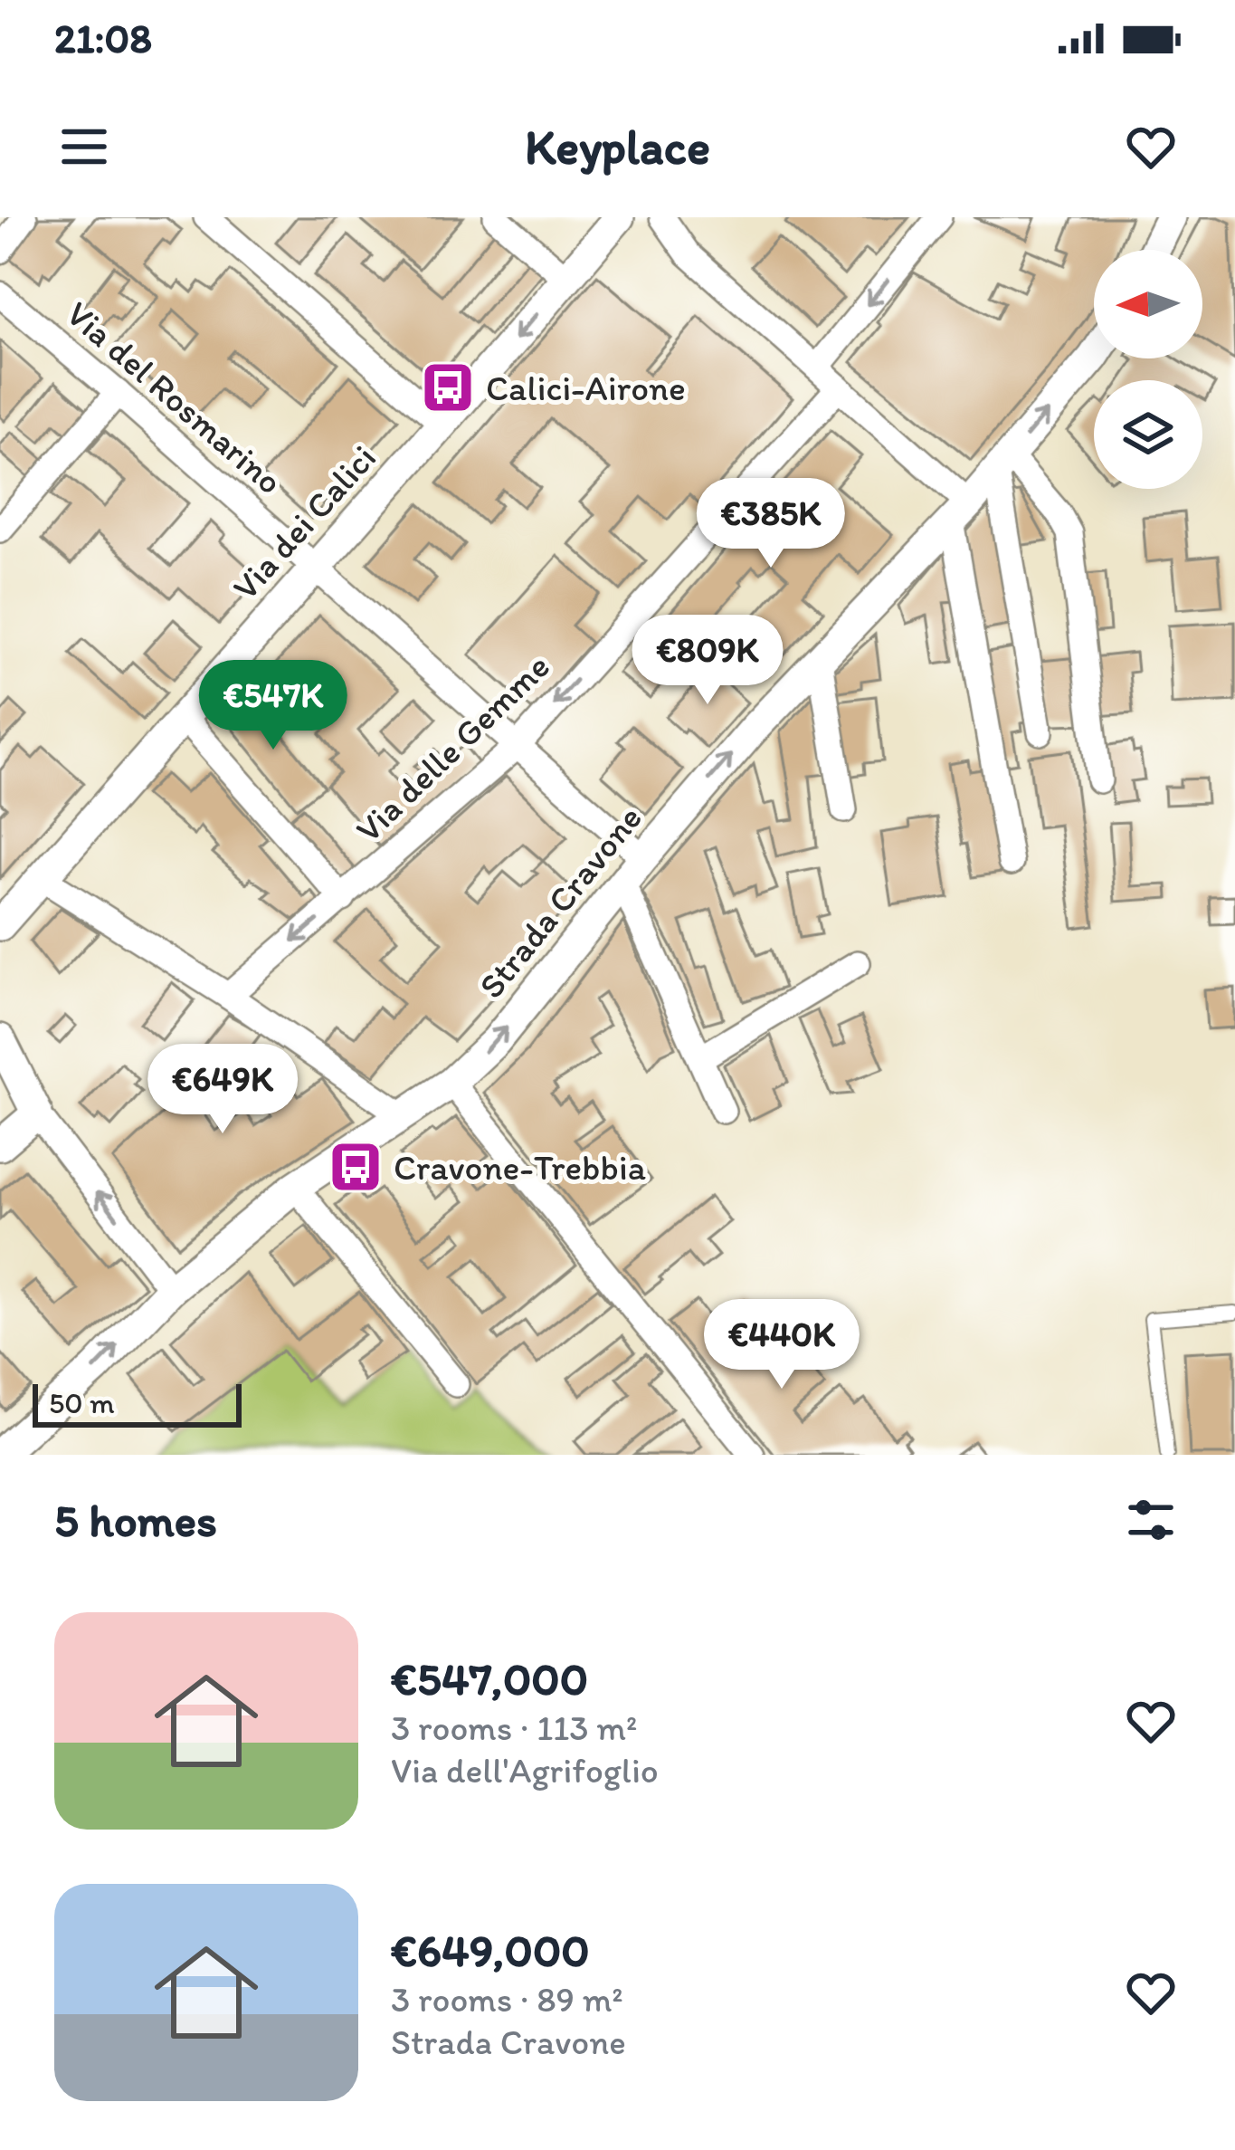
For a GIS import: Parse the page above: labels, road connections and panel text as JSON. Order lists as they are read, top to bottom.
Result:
{
  "streets": {
    "street": [
      "Via del Rosmarino",
      "Via dei Calici",
      "Via delle Gemme",
      "Strada Cravone"
    ]
  },
  "crossings": [
    ["Via del Rosmarino", "Via dei Calici"],
    ["Via del Rosmarino", "Via delle Gemme"],
    ["Via del Rosmarino", "Strada Cravone"]
  ],
  "one_way": ["Via delle Gemme"],
  "places": {
    "bus stop": ["Calici-Airone", "Cravone-Trebbia"]
  },
  "scale_bar": "50 m",
  "north": "left",
  "page": {
    "status": "21:08",
    "header": "Keyplace",
    "price": [
      "€385K",
      "€809K",
      "€547K",
      "€649K",
      "€440K"
    ],
    "scale": "50 m",
    "heading": "5 homes",
    "list": [
      {
        "name": "€547,000",
        "note": "3 rooms · 113 m² · Via dell'Agrifoglio"
      },
      {
        "name": "€649,000",
        "note": "3 rooms · 89 m² · Strada Cravone"
      }
    ]
  }
}
